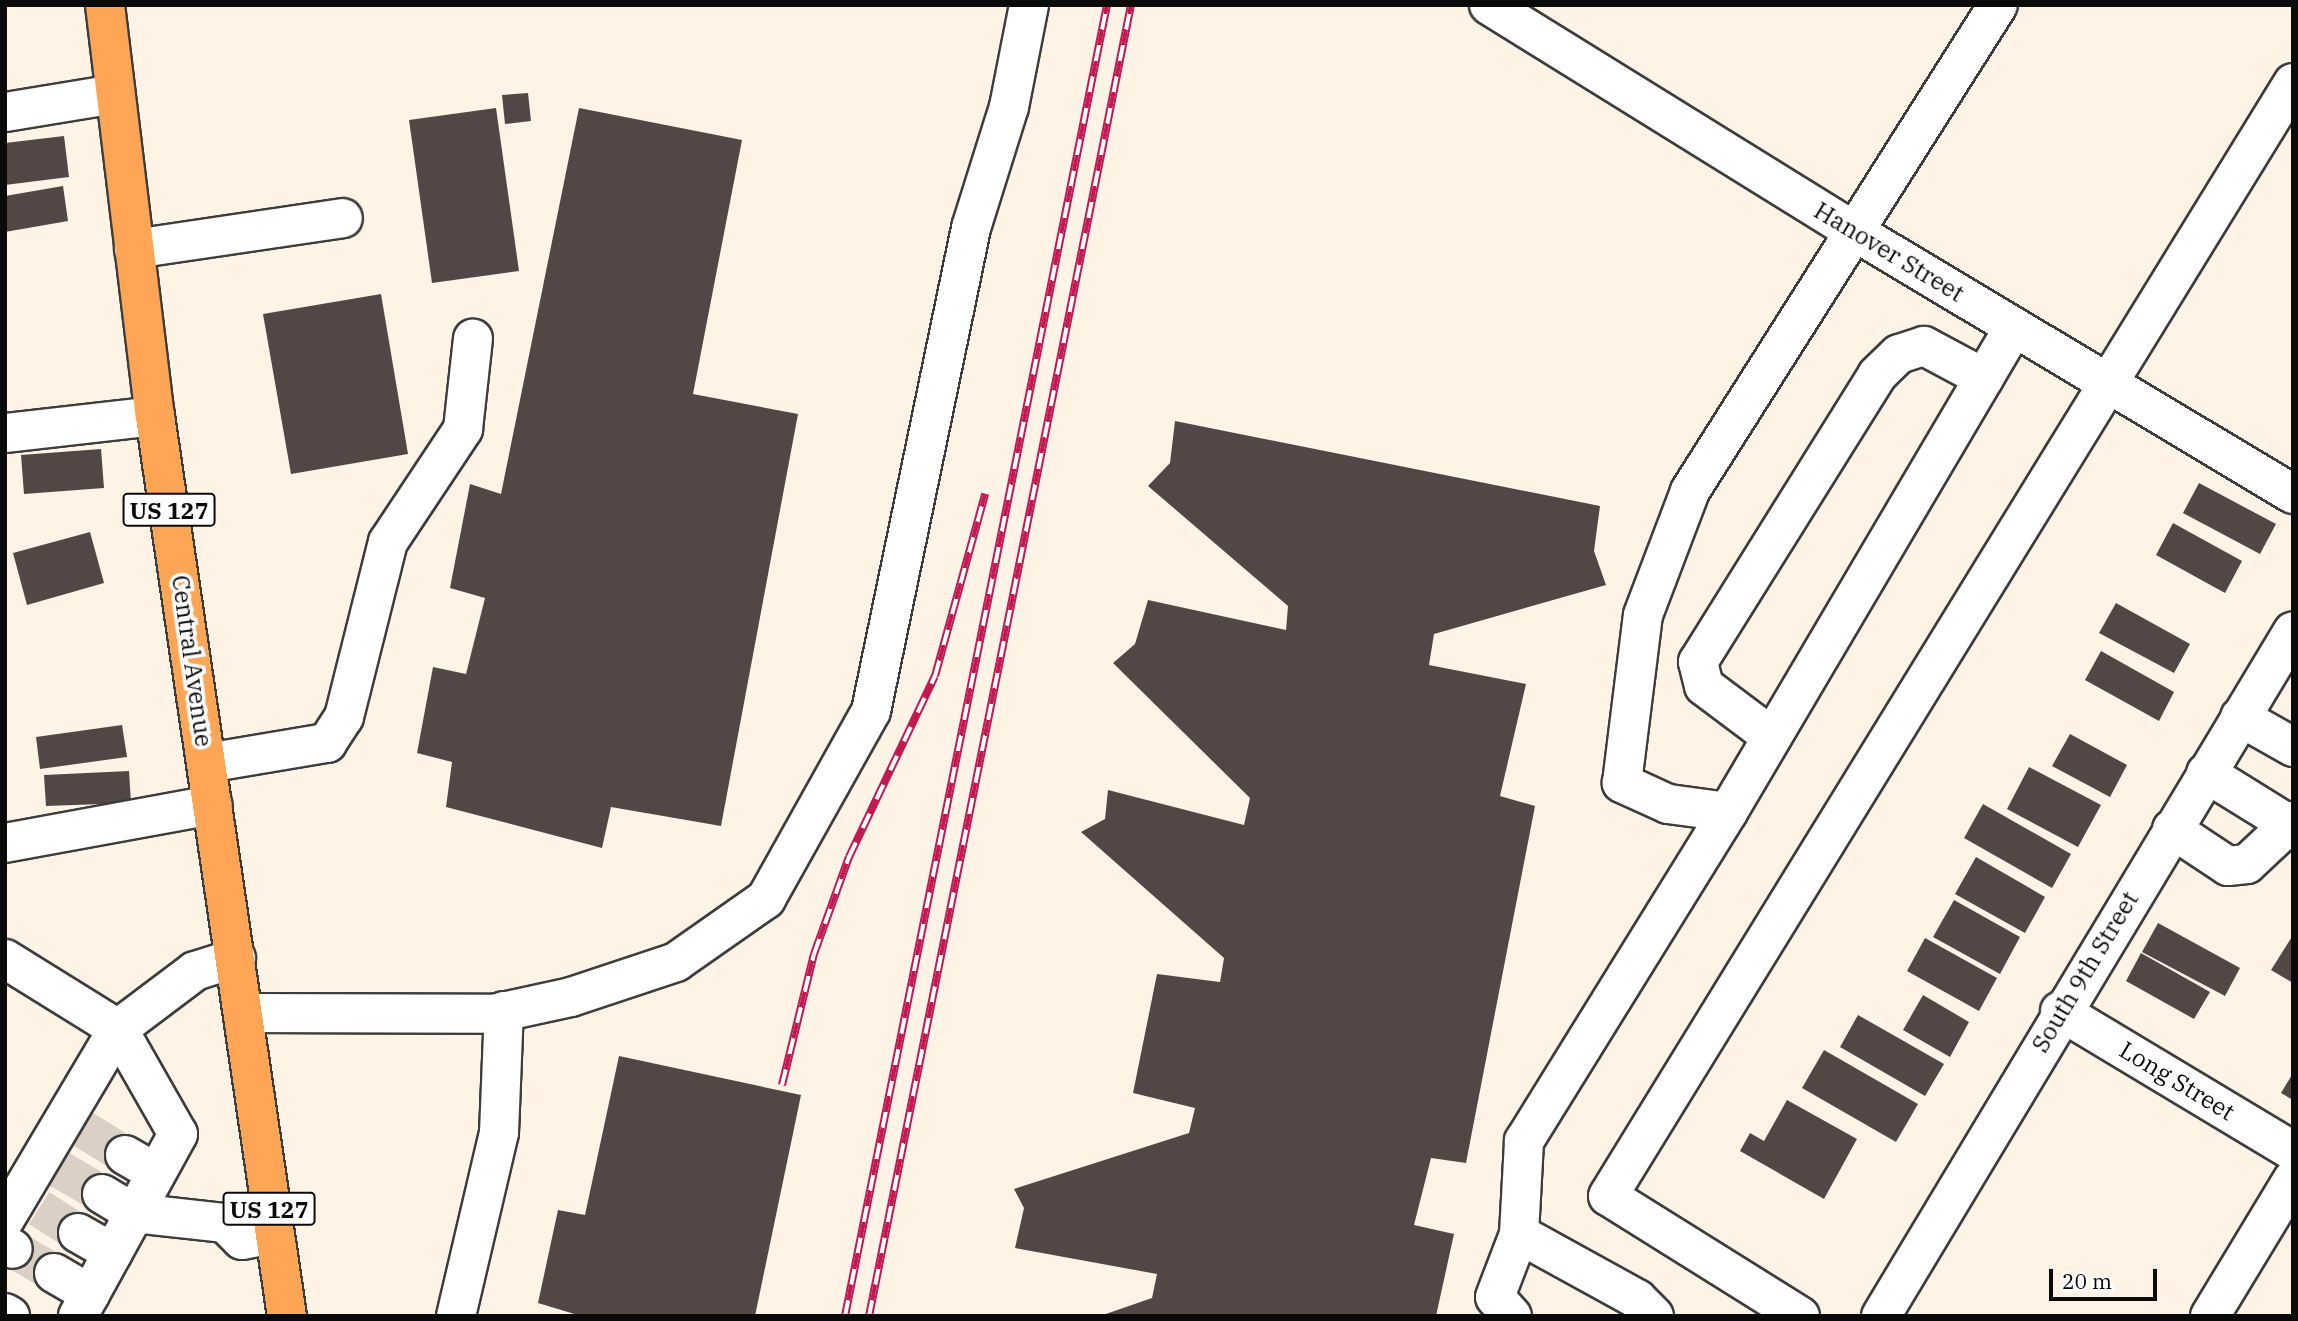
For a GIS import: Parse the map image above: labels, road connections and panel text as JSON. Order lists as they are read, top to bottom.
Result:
{
  "streets": {
    "main road": ["US 127", "Central Avenue"],
    "street": ["Hanover Street", "South 9th Street", "Long Street"]
  },
  "crossings": [
    ["South 9th Street", "Long Street"]
  ],
  "scale_bar": "20 m"
}
